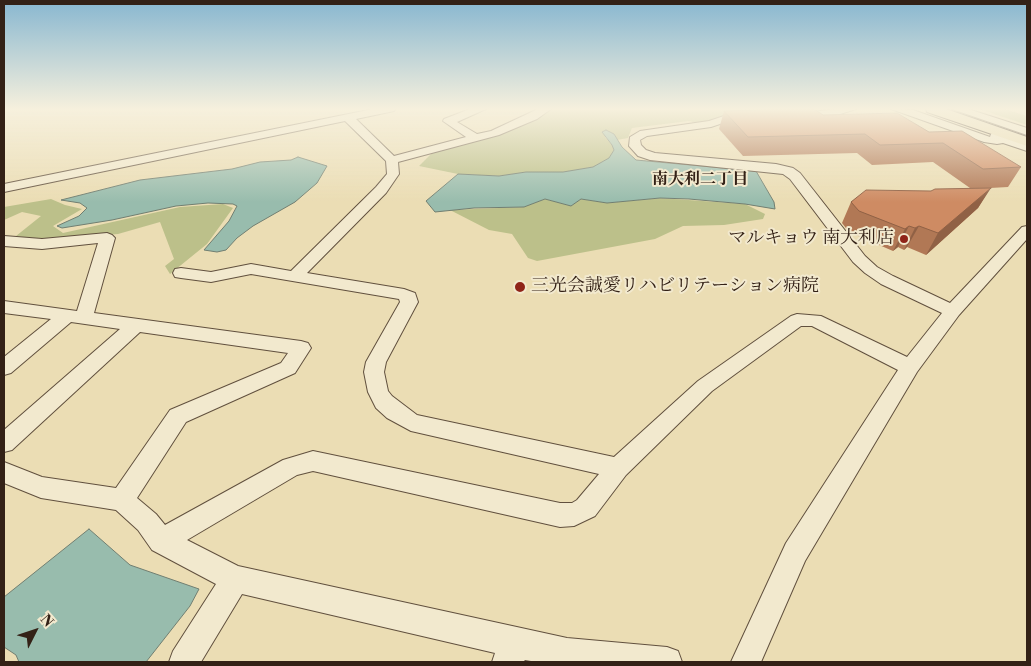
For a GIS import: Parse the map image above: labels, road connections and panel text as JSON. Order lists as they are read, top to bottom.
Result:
{
  "districts": ["南大利二丁目"],
  "places": ["マルキョウ 南大利店", "三光会誠愛リハビリテーション病院"],
  "north": "top right"
}
